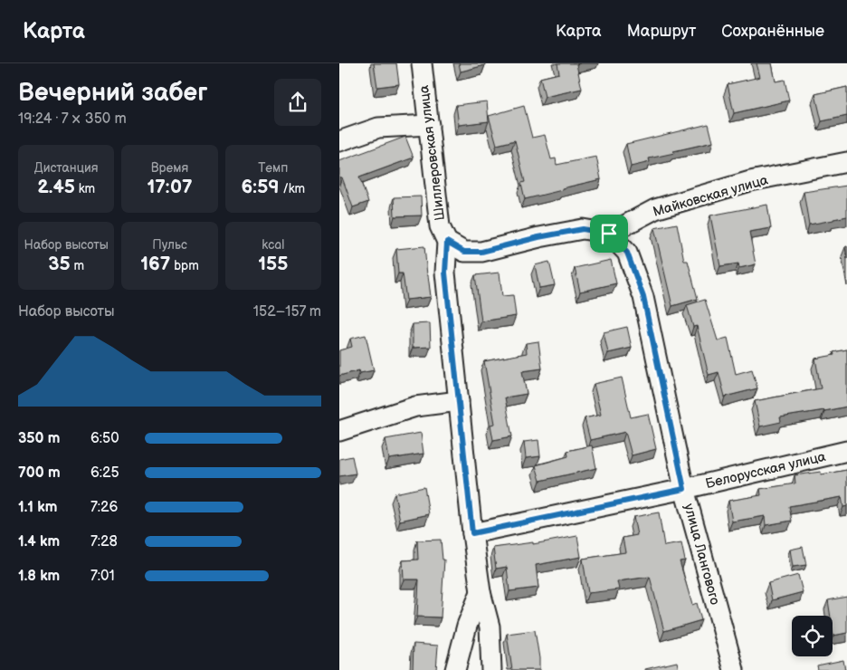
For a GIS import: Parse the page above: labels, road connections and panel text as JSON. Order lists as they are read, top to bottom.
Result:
{
  "streets": {
    "street": [
      "Шиллеровская улица",
      "Майковская улица",
      "Белорусская улица",
      "улица Лангового"
    ]
  },
  "crossings": [
    ["Шиллеровская улица", "Белорусская улица"],
    ["Майковская улица", "улица Лангового"],
    ["Белорусская улица", "улица Лангового"]
  ],
  "page": {
    "header": "Карта",
    "nav": ["Карта", "Маршрут", "Сохранённые"],
    "heading": ["Вечерний забег", "19:24 · 7 × 350 m"],
    "stats": [
      ["Дистанция", "2.45 km"],
      ["Время", "17:07"],
      ["Темп", "6:59 /km"],
      ["Набор высоты", "35 m"],
      ["Пульс", "167 bpm"],
      ["kcal", "155"]
    ],
    "chart": ["Набор высоты", "152–157 m"],
    "list": [
      {
        "name": "350 m",
        "note": "6:50"
      },
      {
        "name": "700 m",
        "note": "6:25"
      },
      {
        "name": "1.1 km",
        "note": "7:26"
      },
      {
        "name": "1.4 km",
        "note": "7:28"
      },
      {
        "name": "1.8 km",
        "note": "7:01"
      }
    ]
  }
}
